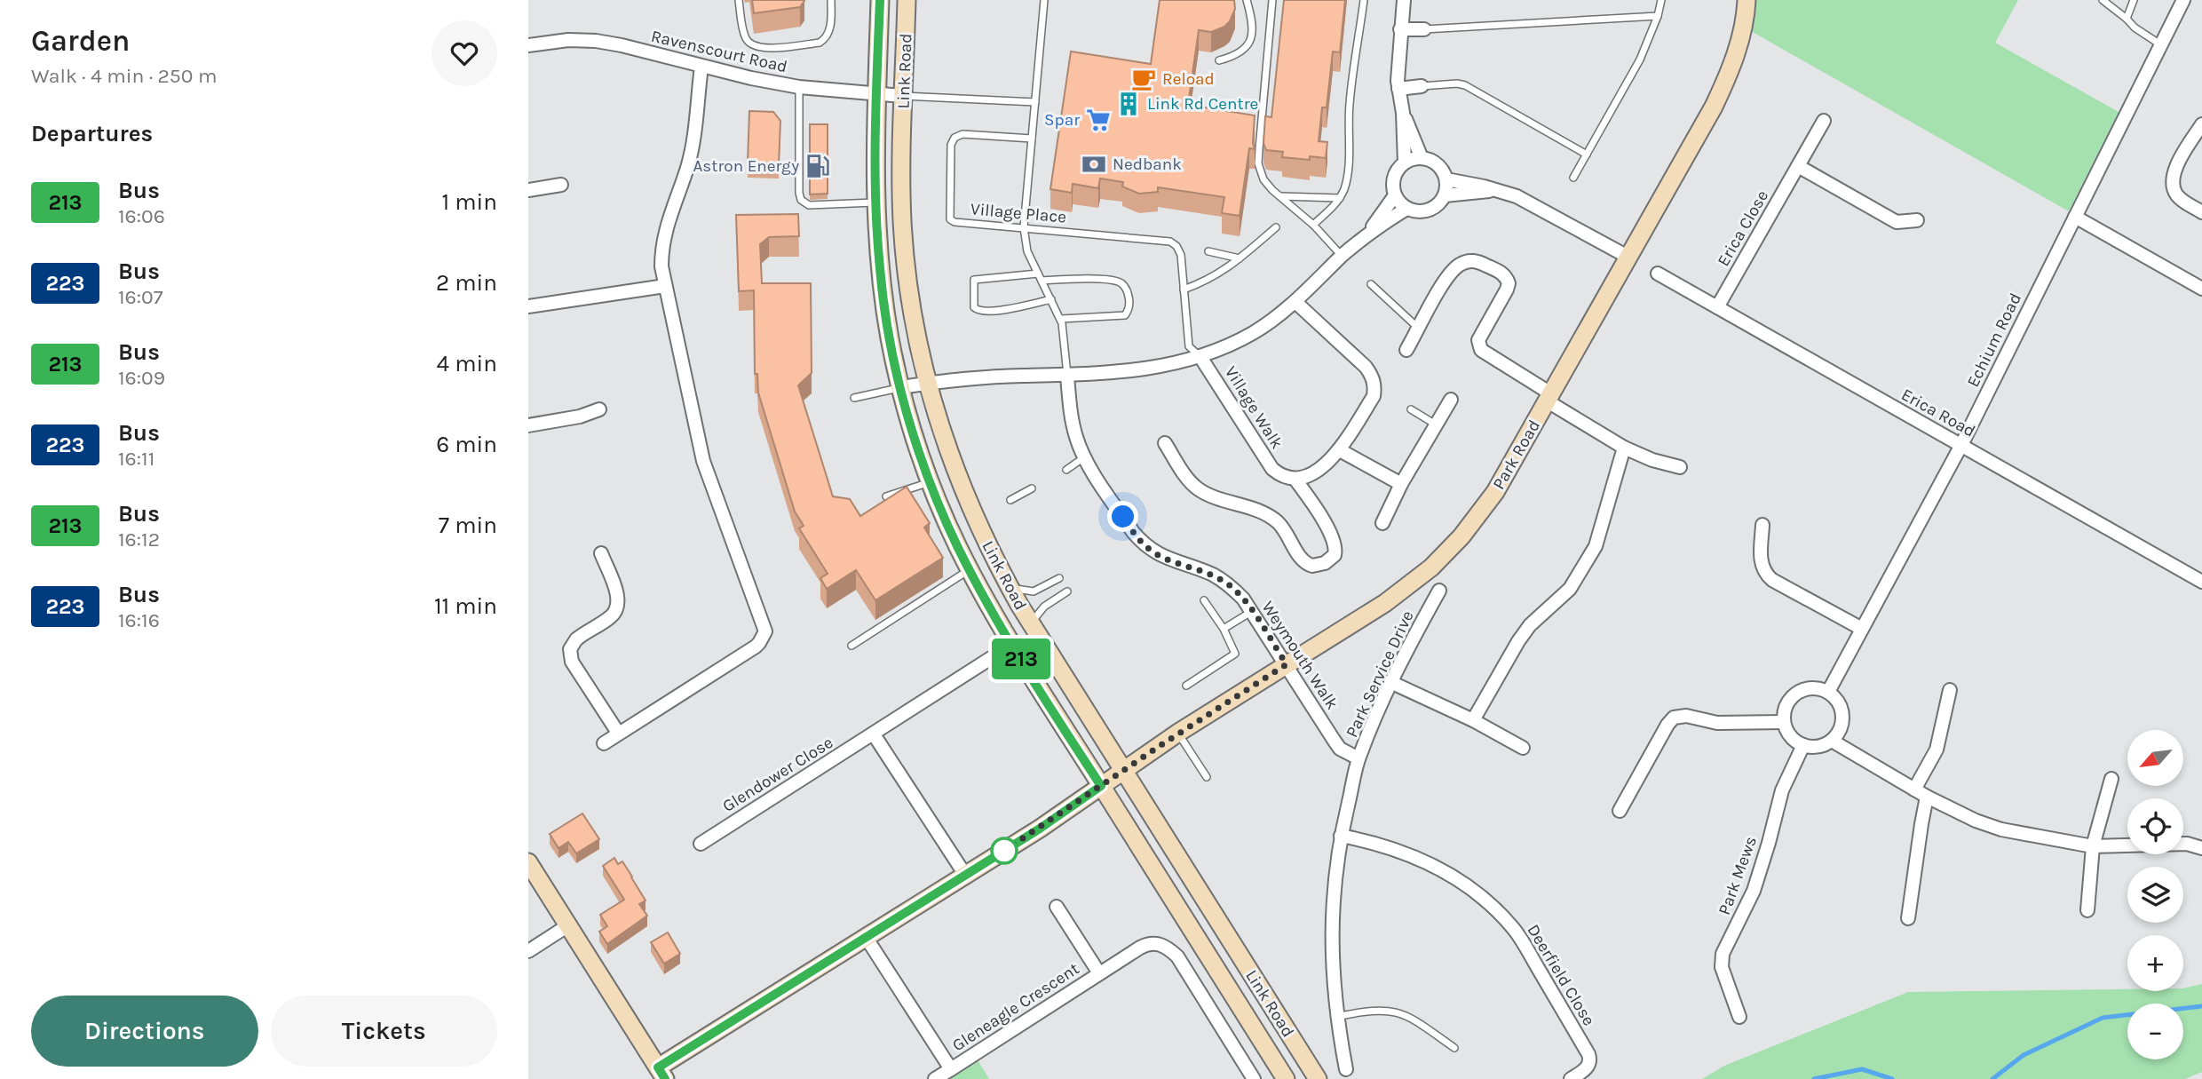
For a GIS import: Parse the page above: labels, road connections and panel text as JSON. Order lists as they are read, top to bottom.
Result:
{
  "streets": {
    "street": [
      "Ravenscourt Road",
      "Link Road",
      "Erica Close",
      "Echium Road",
      "Village Walk",
      "Erica Road",
      "Park Road",
      "Weymouth Walk",
      "Park Service Drive",
      "Glendower Close",
      "Park Mews",
      "Deerfield Close",
      "Gleneagle Crescent"
    ],
    "lane": ["Village Place"]
  },
  "crossings": [
    ["Ravenscourt Road", "Link Road"],
    ["Link Road", "Village Walk"],
    ["Link Road", "Park Road"],
    ["Erica Close", "Erica Road"],
    ["Echium Road", "Erica Road"],
    ["Echium Road", "Park Mews"],
    ["Village Walk", "Weymouth Walk"],
    ["Park Road", "Weymouth Walk"],
    ["Park Road", "Gleneagle Crescent"],
    ["Weymouth Walk", "Park Service Drive"],
    ["Park Service Drive", "Deerfield Close"]
  ],
  "places": {
    "cafe": ["Reload"],
    "building": ["Link Rd Centre"],
    "supermarket": ["Spar"],
    "bank": ["Nedbank"],
    "fuel station": ["Astron Energy"]
  },
  "lines": ["bus line 213"],
  "north": "bottom left",
  "page": {
    "heading": [
      ["Garden", "Walk · 4 min · 250 m"],
      "Departures"
    ],
    "on_map": "213",
    "list": [
      {
        "mark": "213",
        "name": "Bus",
        "note": "16:06",
        "value": "1 min"
      },
      {
        "mark": "223",
        "name": "Bus",
        "note": "16:07",
        "value": "2 min"
      },
      {
        "mark": "213",
        "name": "Bus",
        "note": "16:09",
        "value": "4 min"
      },
      {
        "mark": "223",
        "name": "Bus",
        "note": "16:11",
        "value": "6 min"
      },
      {
        "mark": "213",
        "name": "Bus",
        "note": "16:12",
        "value": "7 min"
      },
      {
        "mark": "223",
        "name": "Bus",
        "note": "16:16",
        "value": "11 min"
      }
    ],
    "map_buttons": ["+", "−"],
    "buttons": ["Directions", "Tickets"]
  }
}
